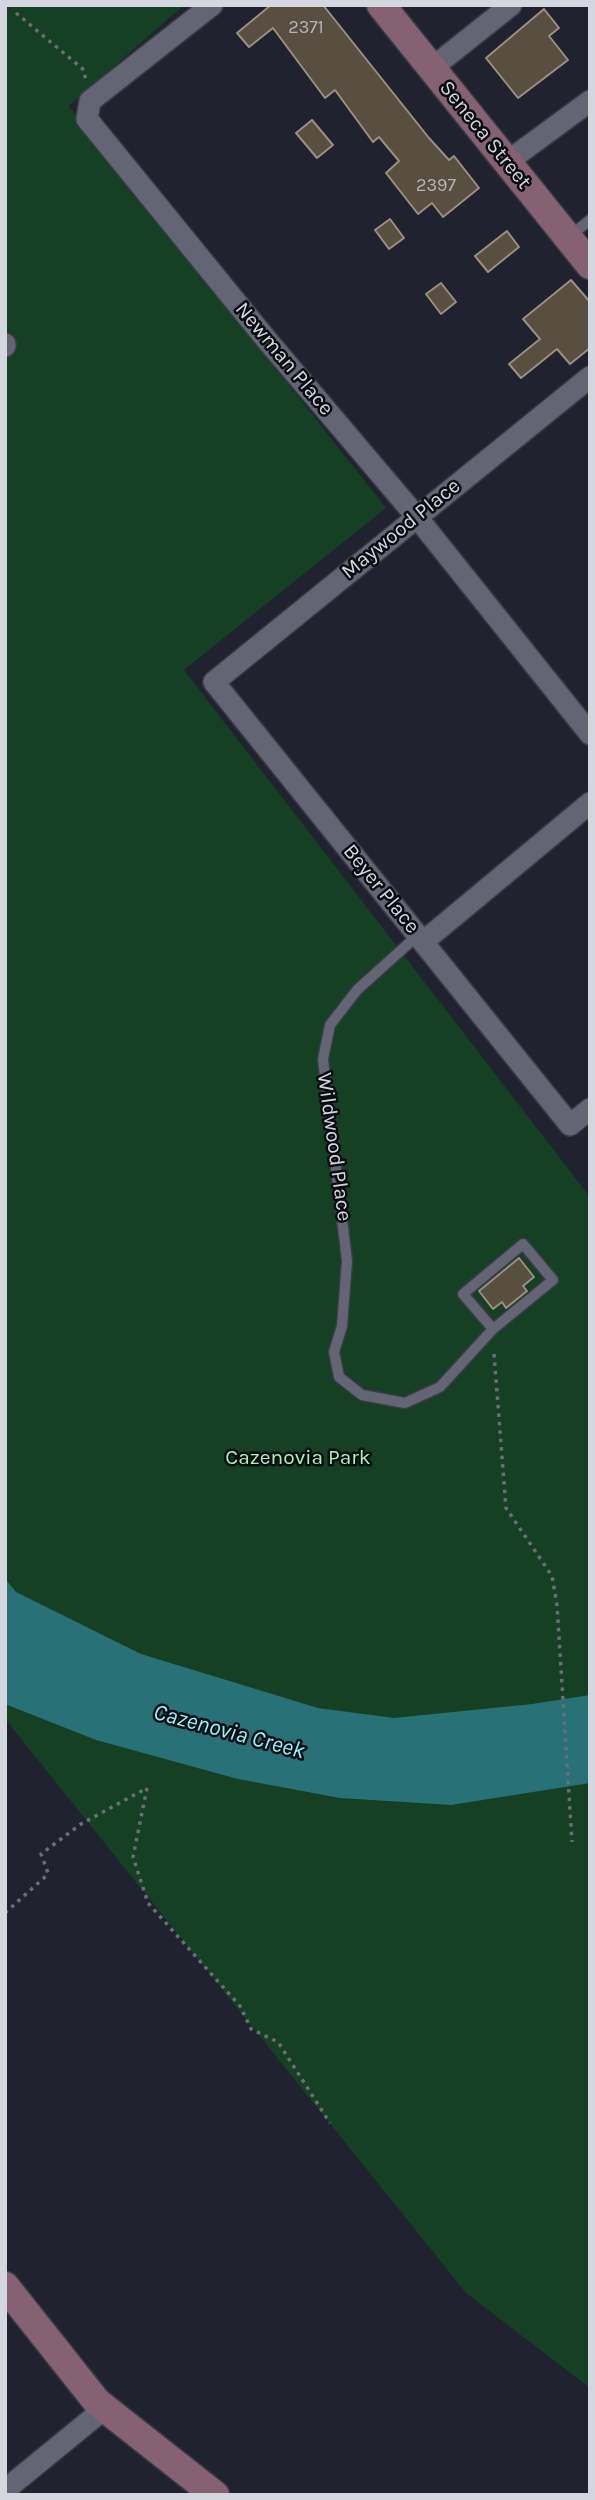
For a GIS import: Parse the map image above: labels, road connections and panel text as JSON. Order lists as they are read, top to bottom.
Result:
{
  "streets": {
    "main road": ["Seneca Street"],
    "street": [
      "Newman Place",
      "Maywood Place",
      "Beyer Place",
      "Wildwood Place"
    ]
  },
  "crossings": [
    ["Newman Place", "Maywood Place"],
    ["Maywood Place", "Beyer Place"],
    ["Beyer Place", "Wildwood Place"]
  ],
  "water": ["Cazenovia Creek"],
  "parks": ["Cazenovia Park"],
  "house_numbers": ["2371", "2397"]
}
